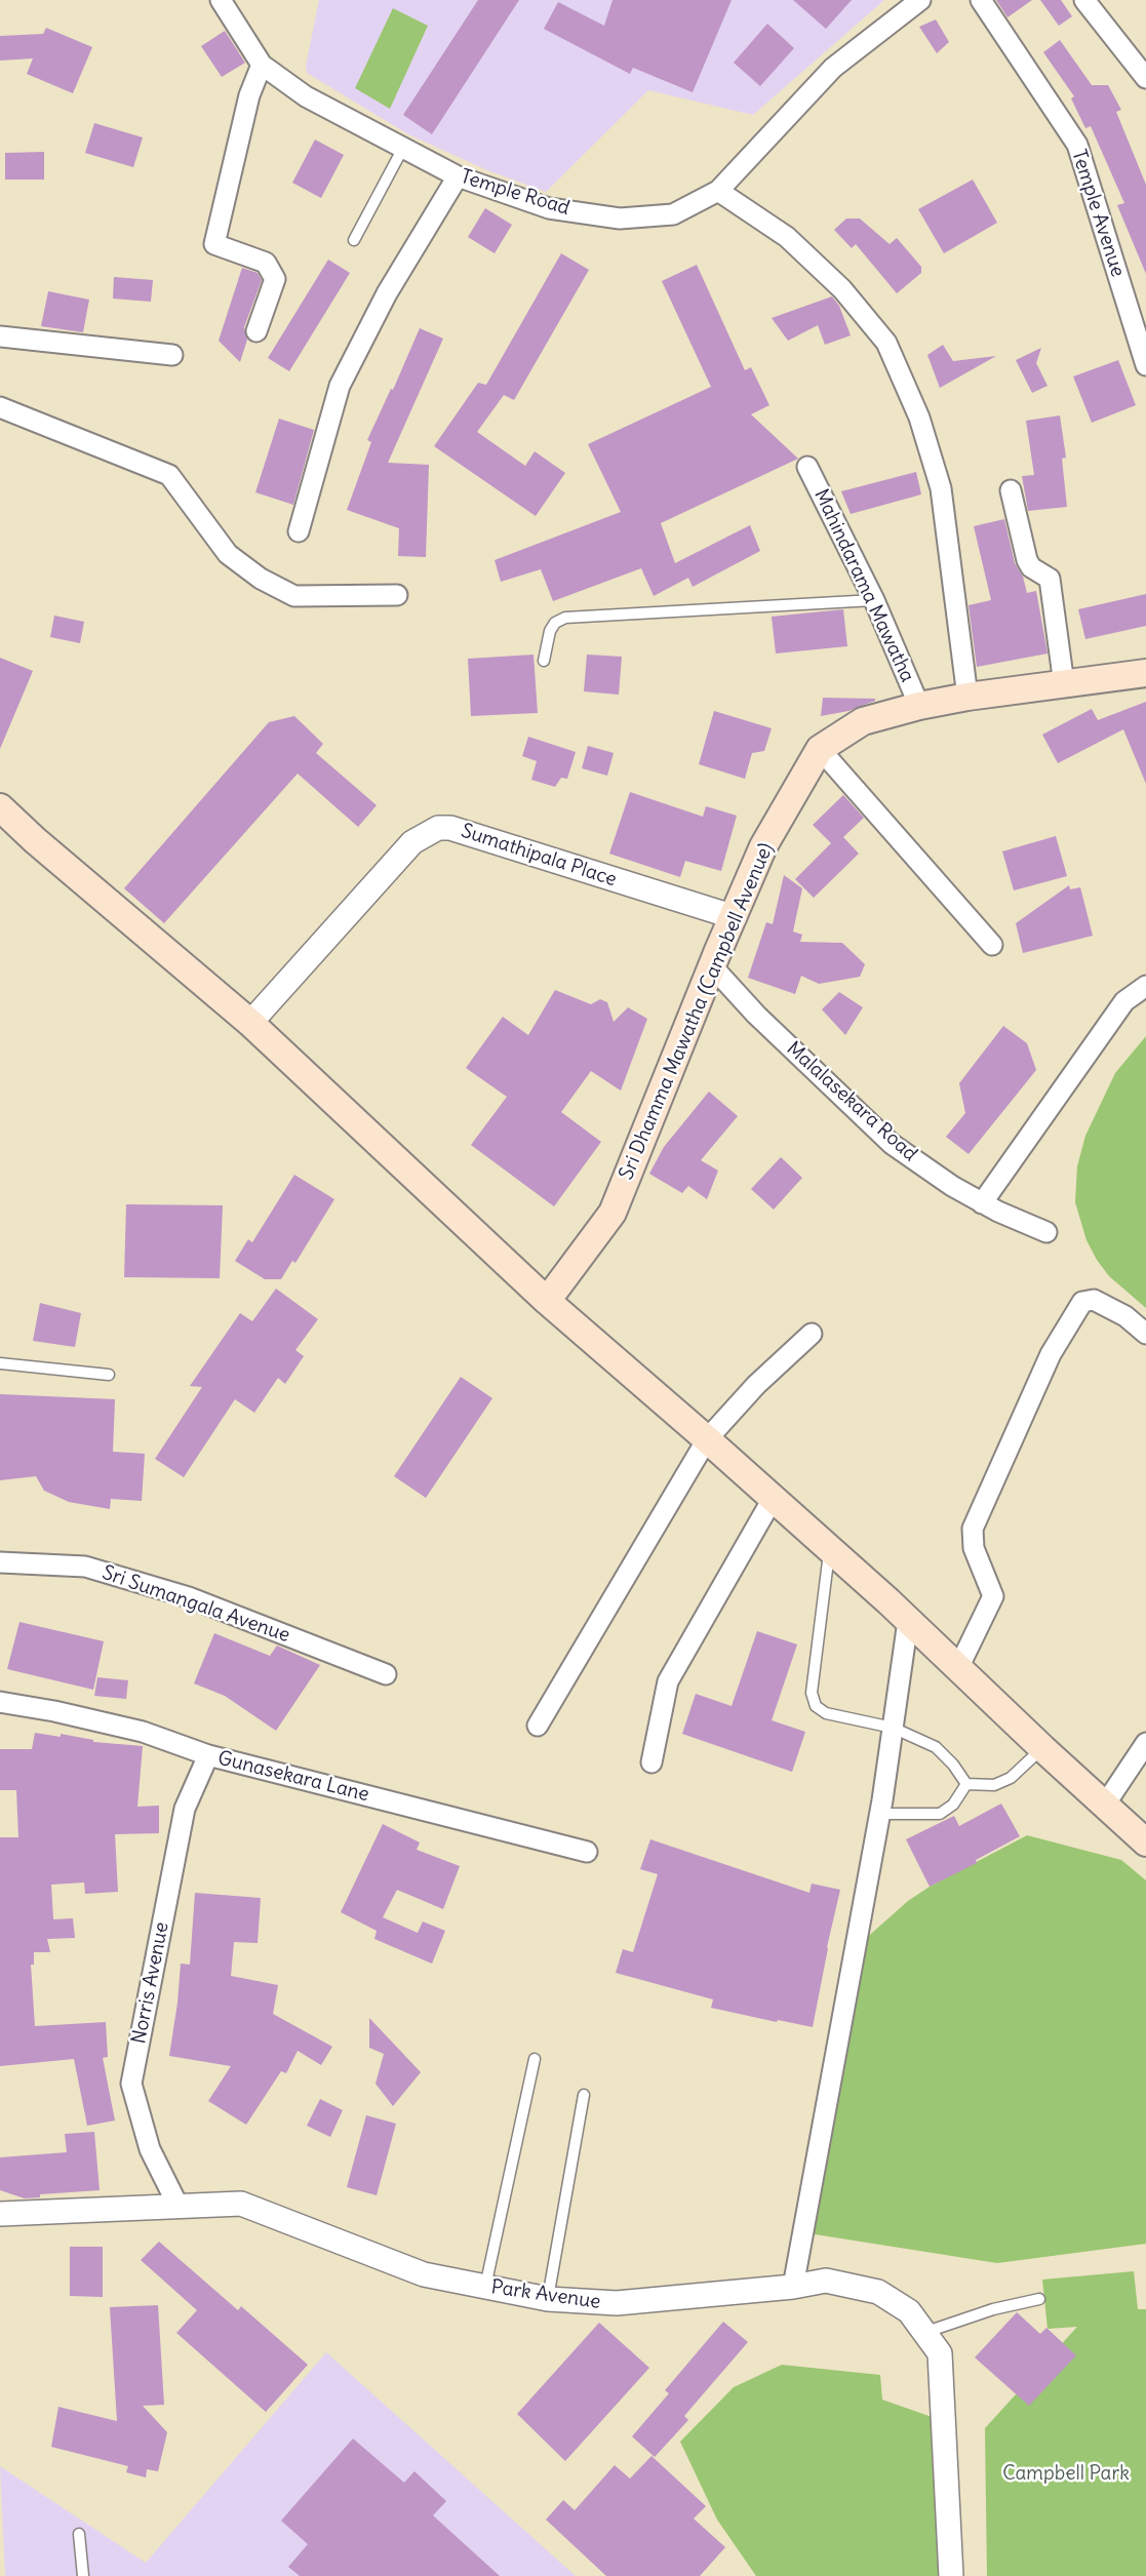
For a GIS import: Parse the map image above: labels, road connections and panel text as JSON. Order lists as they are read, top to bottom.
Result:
{
  "streets": {
    "main road": ["Sri Dhamma Mawatha (Campbell Avenue)"],
    "street": [
      "Temple Road",
      "Temple Avenue",
      "Mahindarama Mawatha",
      "Sumathipala Place",
      "Malalasekara Road",
      "Sri Sumangala Avenue",
      "Gunasekara Lane",
      "Norris Avenue",
      "Park Avenue"
    ]
  },
  "crossings": [
    ["Mahindarama Mawatha", "Sri Dhamma Mawatha (Campbell Avenue)"],
    ["Sumathipala Place", "Sri Dhamma Mawatha (Campbell Avenue)"],
    ["Sri Dhamma Mawatha (Campbell Avenue)", "Malalasekara Road"],
    ["Gunasekara Lane", "Norris Avenue"],
    ["Norris Avenue", "Park Avenue"]
  ],
  "parks": ["Campbell Park"]
}
